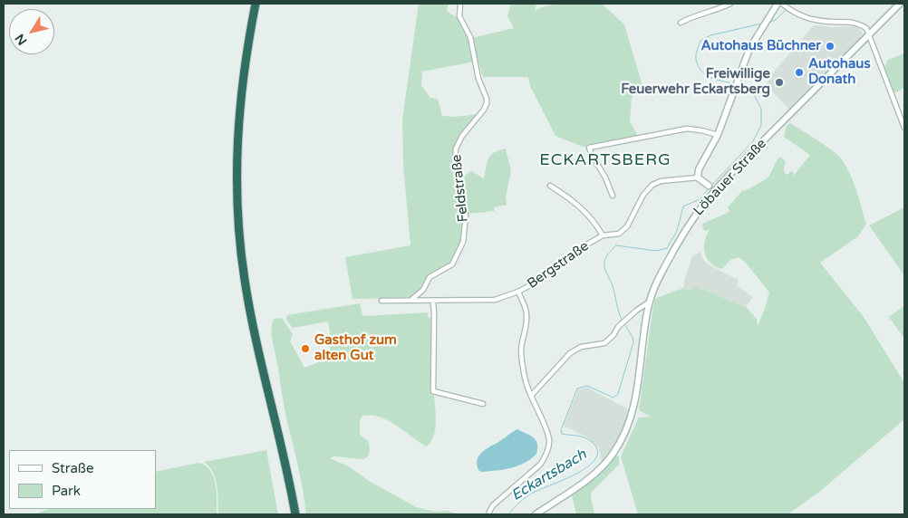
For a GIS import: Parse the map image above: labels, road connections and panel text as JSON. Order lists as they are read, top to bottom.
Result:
{
  "streets": {
    "main road": ["Löbauer Straße"],
    "street": ["Feldstraße", "Bergstraße"]
  },
  "crossings": [
    ["Feldstraße", "Bergstraße"]
  ],
  "districts": ["ECKARTSBERG"],
  "water": ["Eckartsbach"],
  "places": [
    "Autohaus Büchner",
    "Autohaus Donath",
    "Freiwillige Feuerwehr Eckartsberg",
    "Gasthof zum alten Gut"
  ],
  "legend": ["Straße", "Park"],
  "north": "bottom left"
}
